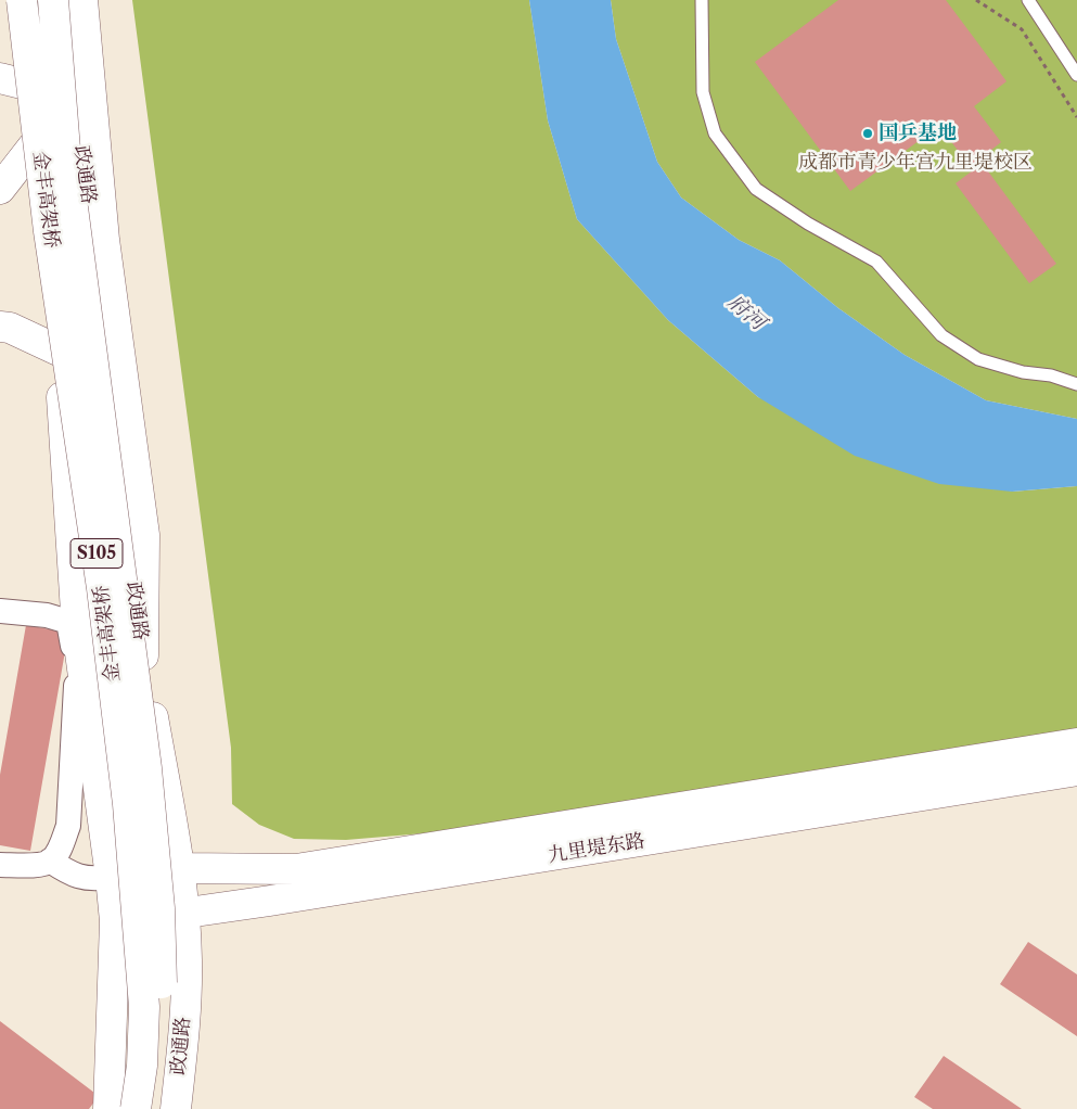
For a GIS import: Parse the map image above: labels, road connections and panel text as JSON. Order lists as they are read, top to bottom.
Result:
{
  "streets": {
    "main road": [
      "政通路",
      "金丰高架桥",
      "S105",
      "九里堤东路"
    ]
  },
  "crossings": [
    ["政通路", "九里堤东路"]
  ],
  "water": ["府河"],
  "parks": ["成都市青少年宫九里堤校区"],
  "places": ["国乒基地"]
}
